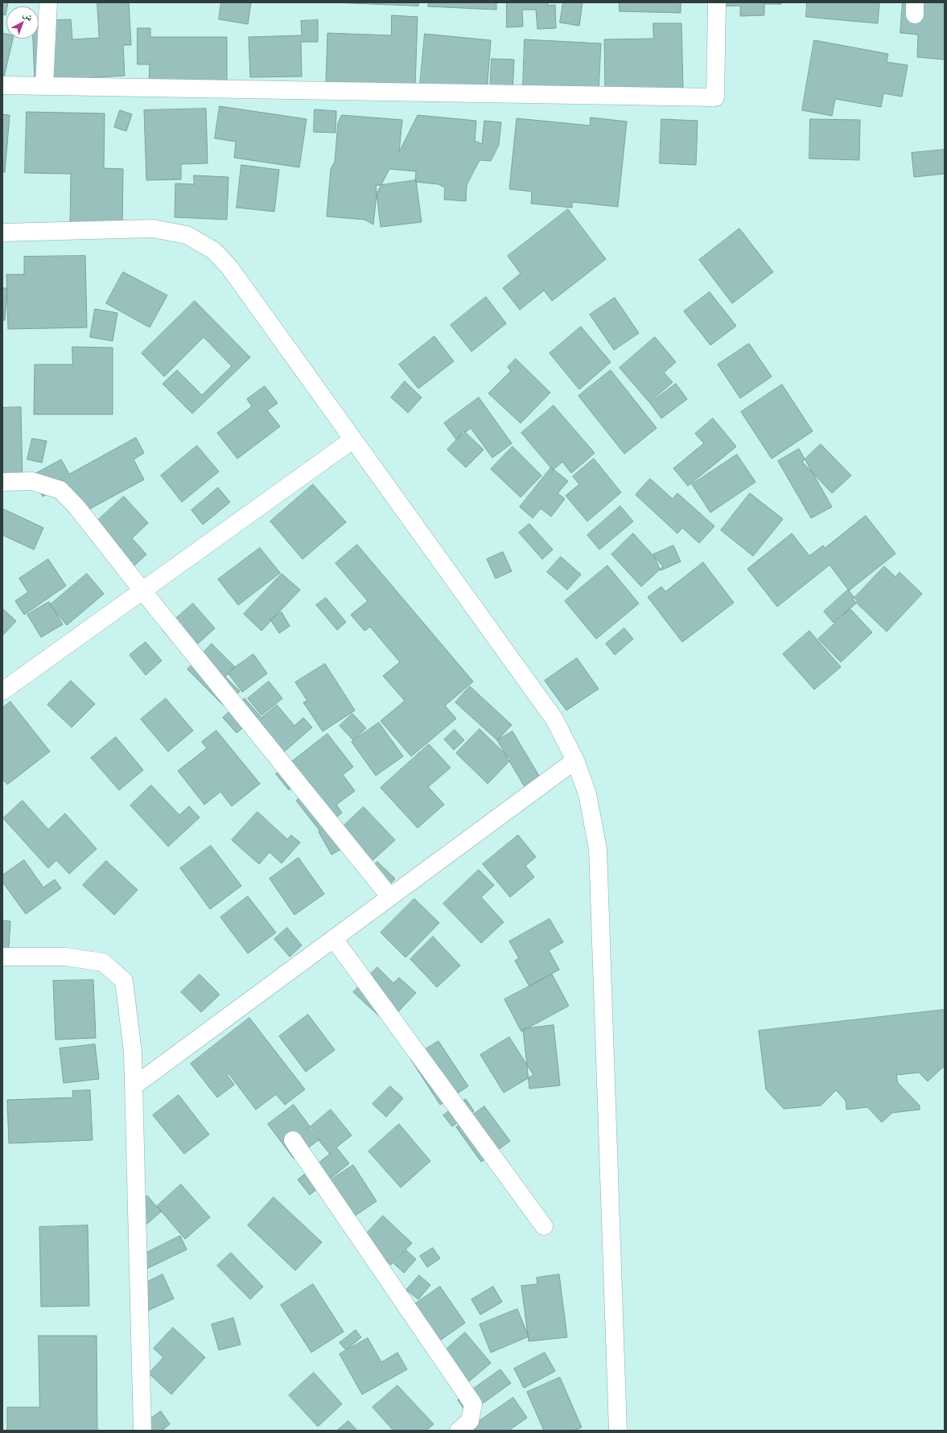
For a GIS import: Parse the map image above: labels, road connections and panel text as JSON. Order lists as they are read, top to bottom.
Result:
{
  "north": "top right"
}
